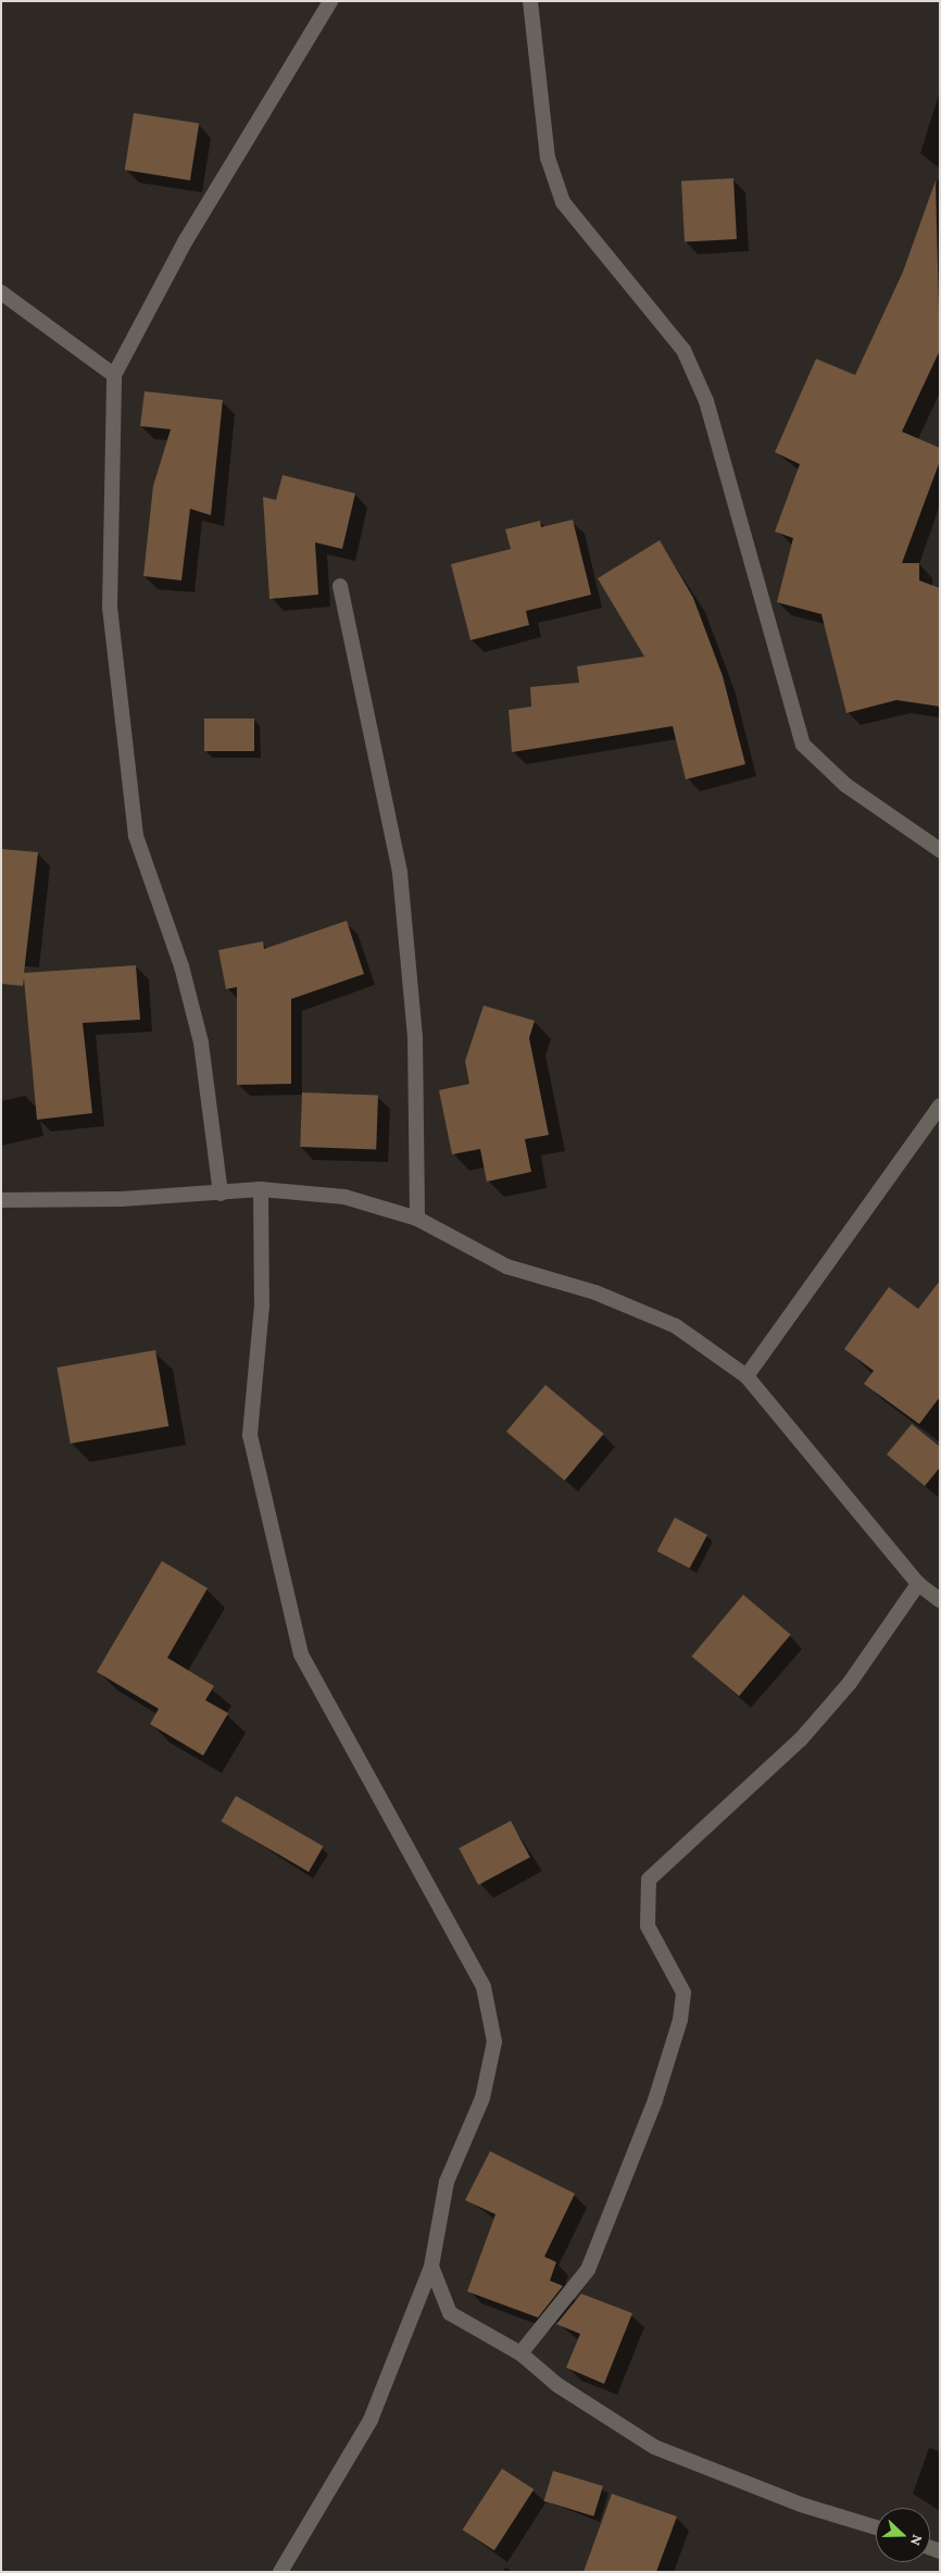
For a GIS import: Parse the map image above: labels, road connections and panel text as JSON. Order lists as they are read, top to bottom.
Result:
{
  "north": "right"
}
